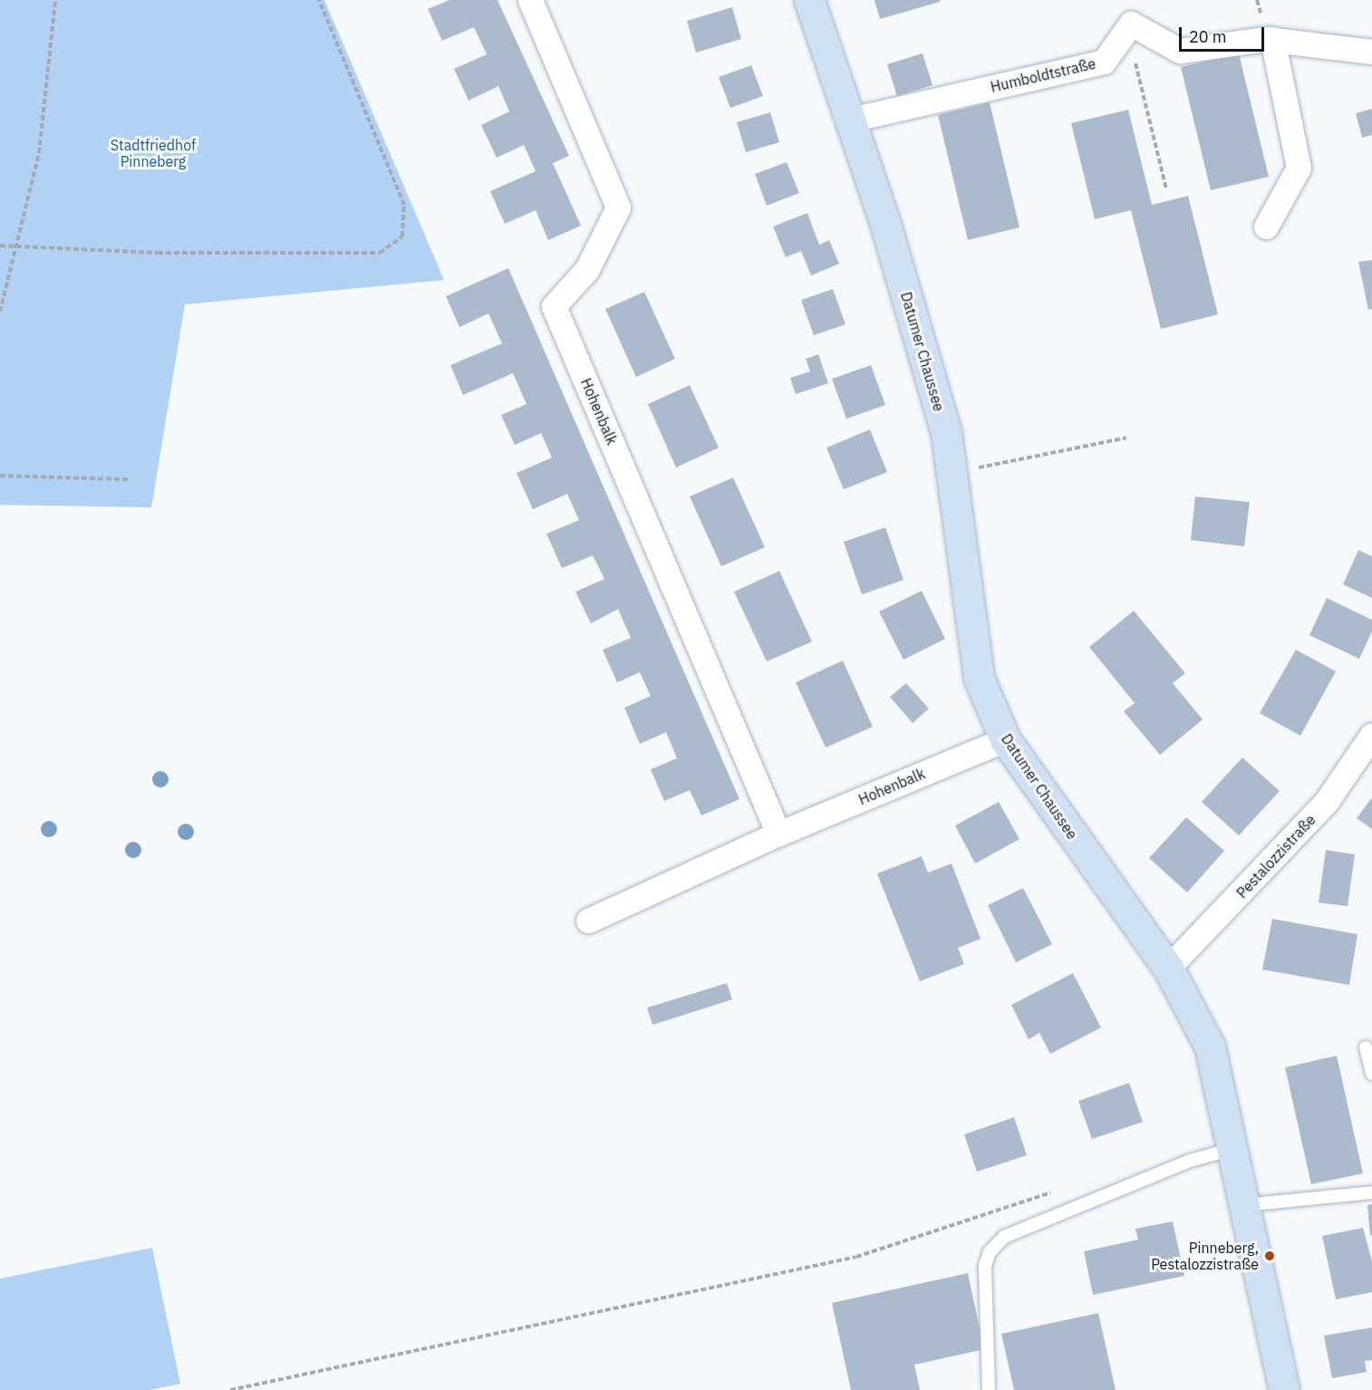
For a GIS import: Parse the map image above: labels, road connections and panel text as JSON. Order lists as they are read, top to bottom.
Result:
{
  "streets": {
    "street": [
      "Humboldtstraße",
      "Datumer Chaussee",
      "Hohenbalk",
      "Pestalozzistraße"
    ]
  },
  "crossings": [
    ["Humboldtstraße", "Datumer Chaussee"],
    ["Datumer Chaussee", "Hohenbalk"],
    ["Datumer Chaussee", "Pestalozzistraße"]
  ],
  "parks": ["Stadtfriedhof Pinneberg"],
  "places": ["Pinneberg, Pestalozzistraße"],
  "scale_bar": "20 m"
}
